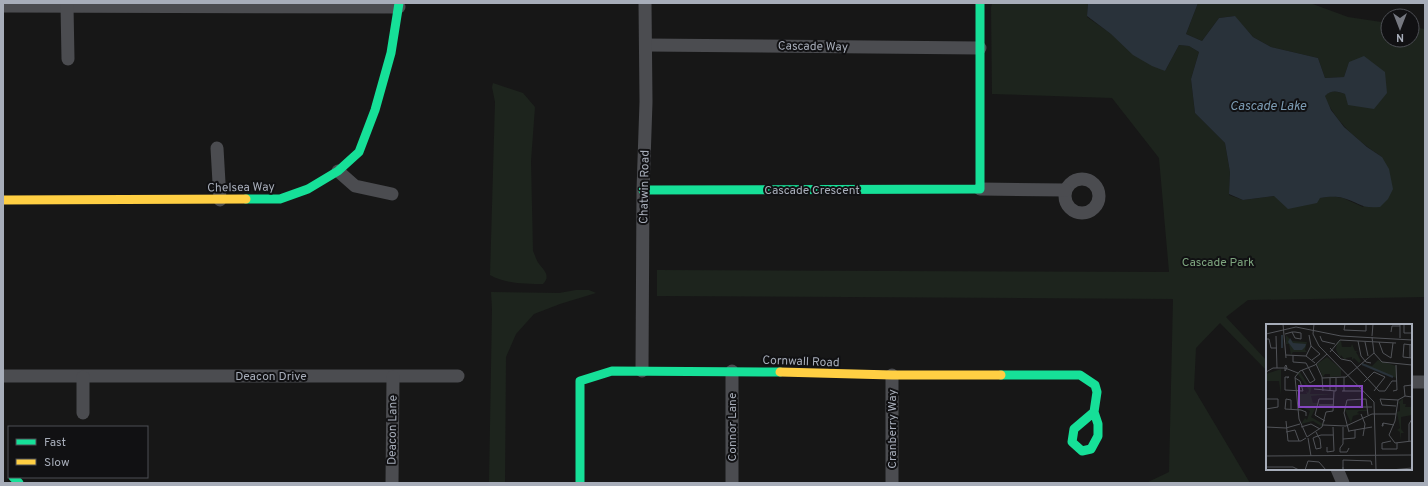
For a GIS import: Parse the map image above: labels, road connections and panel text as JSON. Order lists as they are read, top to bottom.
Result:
{
  "streets": {
    "street": [
      "Cascade Way",
      "Chelsea Way",
      "Chatwin Road",
      "Cascade Crescent",
      "Cornwall Road",
      "Deacon Drive",
      "Connor Lane",
      "Cranberry Way",
      "Deacon Lane"
    ]
  },
  "crossings": [
    ["Cascade Way", "Chatwin Road"],
    ["Chatwin Road", "Cascade Crescent"],
    ["Chatwin Road", "Cornwall Road"],
    ["Cornwall Road", "Connor Lane"],
    ["Cornwall Road", "Cranberry Way"],
    ["Deacon Drive", "Deacon Lane"]
  ],
  "water": ["Cascade Lake"],
  "parks": ["Cascade Park"],
  "legend": ["Fast", "Slow"],
  "north": "bottom"
}
